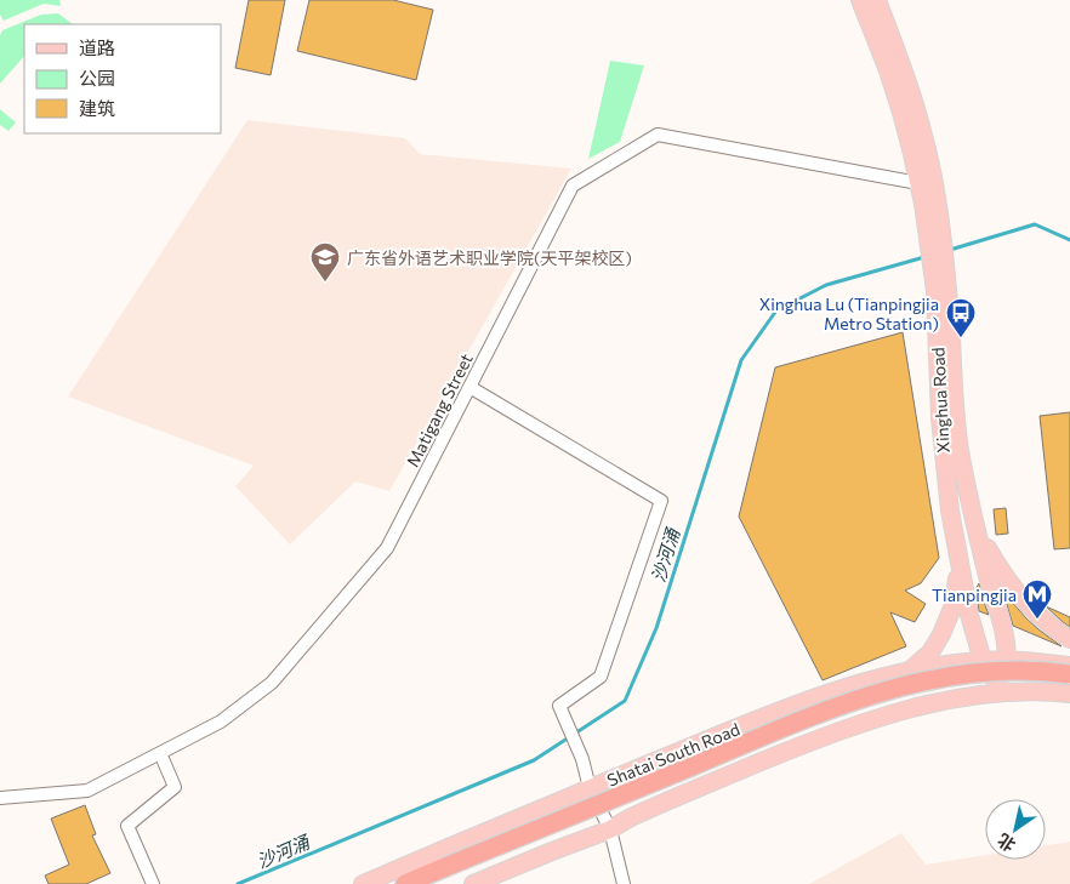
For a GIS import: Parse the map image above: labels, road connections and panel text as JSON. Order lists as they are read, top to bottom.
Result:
{
  "streets": {
    "main road": ["Xinghua Road", "Shatai South Road"],
    "street": ["Matigang Street"]
  },
  "crossings": [
    ["Xinghua Road", "Matigang Street"],
    ["Xinghua Road", "Shatai South Road"]
  ],
  "water": ["沙河涌"],
  "places": {
    "school or university": ["广东省外语艺术职业学院(天平架校区)"],
    "bus stop": ["Xinghua Lu (Tianpingjia Metro Station)"],
    "metro station": ["Tianpingjia"]
  },
  "legend": ["道路", "公园", "建筑"],
  "north": "bottom left"
}
